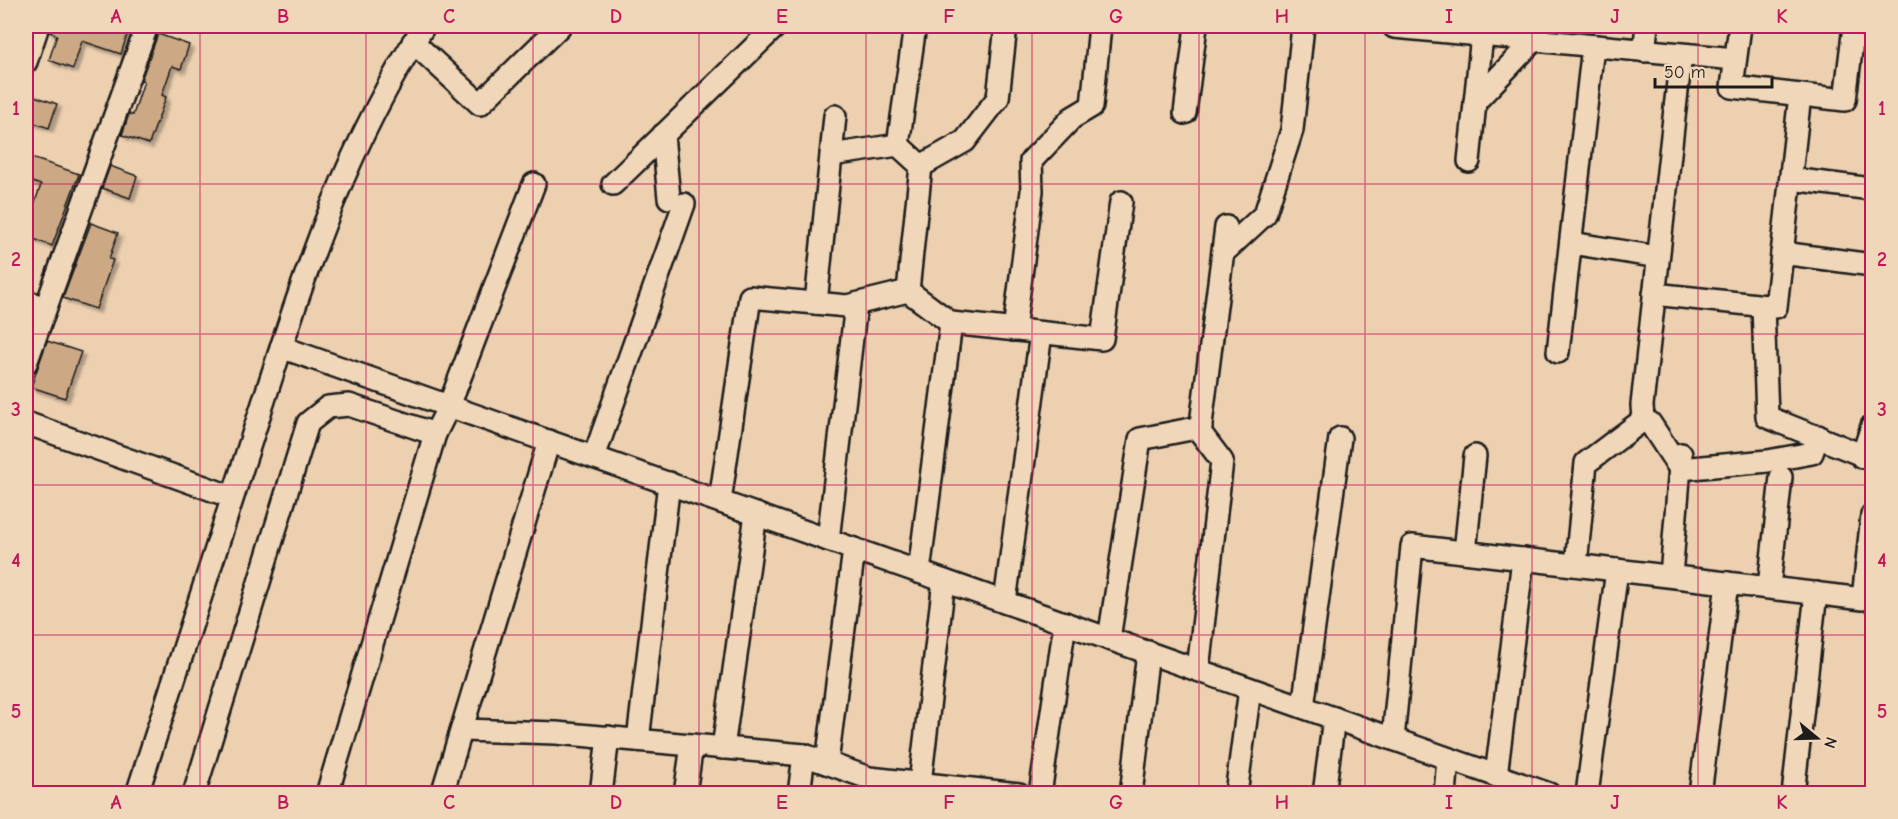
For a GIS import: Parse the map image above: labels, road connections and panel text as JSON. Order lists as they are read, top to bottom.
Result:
{
  "scale_bar": "50 m",
  "north": "right",
  "grid": {
    "columns": [
      "A",
      "B",
      "C",
      "D",
      "E",
      "F",
      "G",
      "H",
      "I",
      "J",
      "K"
    ],
    "rows": [
      "1",
      "2",
      "3",
      "4",
      "5"
    ]
  }
}
